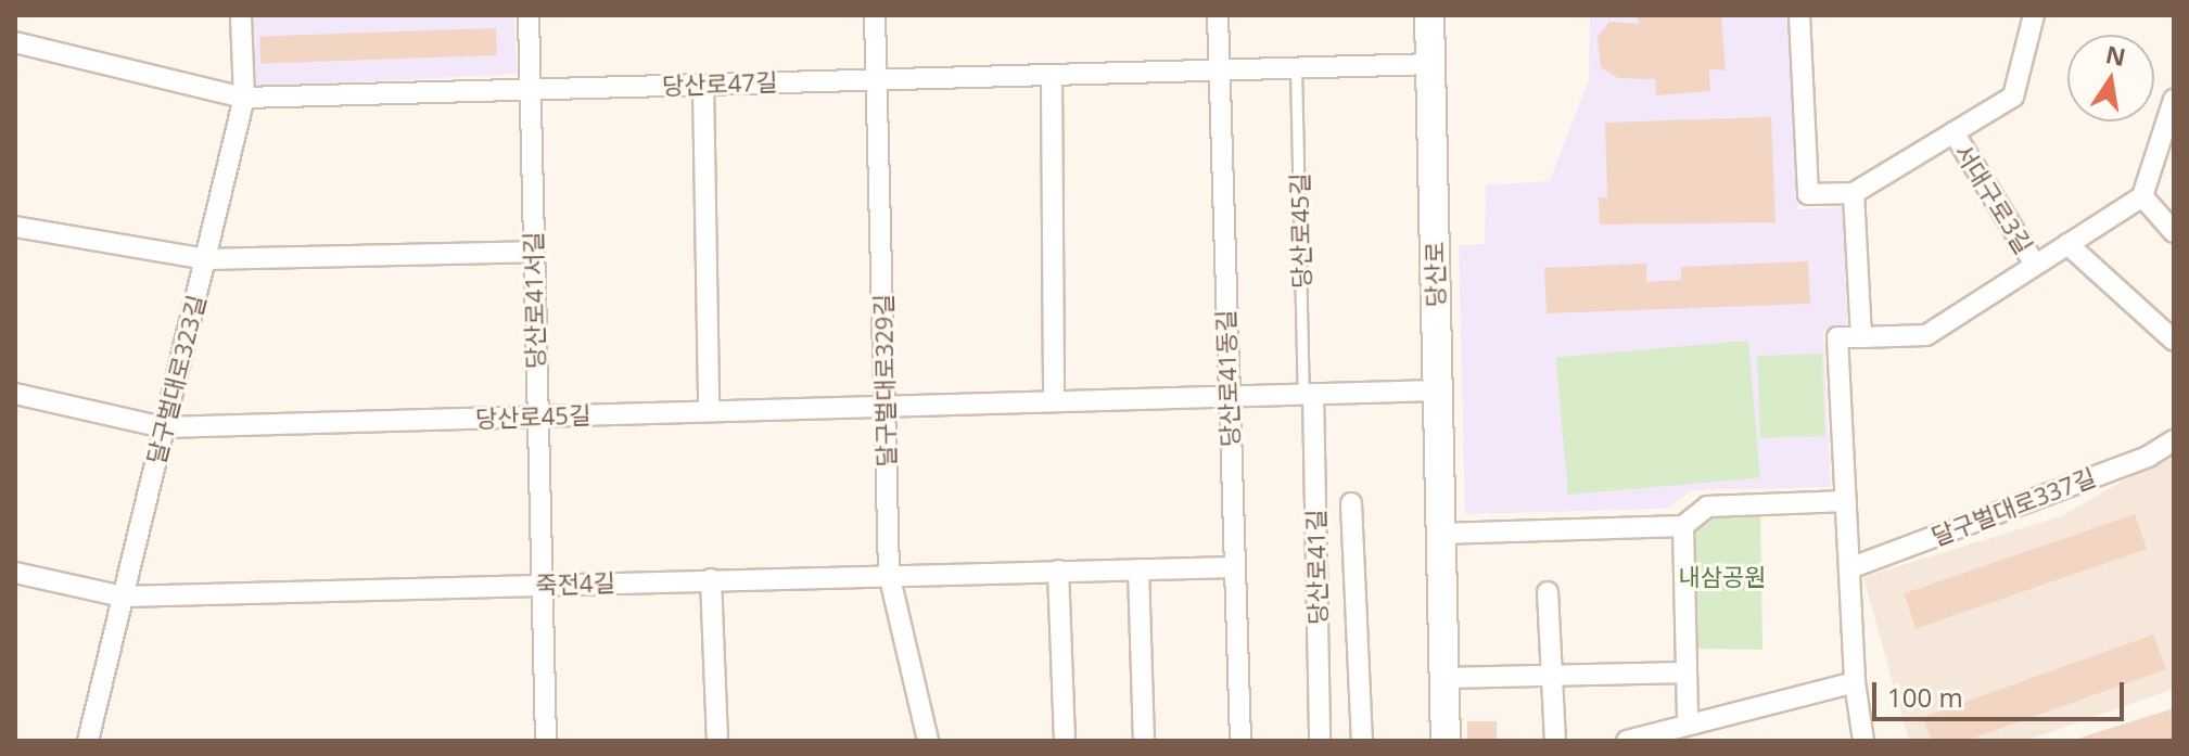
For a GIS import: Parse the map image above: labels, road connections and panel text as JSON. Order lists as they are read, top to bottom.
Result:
{
  "streets": {
    "main road": ["당산로"],
    "street": [
      "당산로47길",
      "서대구로3길",
      "당산로45길",
      "당산로41서길",
      "당산로41동길",
      "달구벌대로323길",
      "달구벌대로329길",
      "달구벌대로337길",
      "당산로41길",
      "죽전4길"
    ]
  },
  "crossings": [
    ["당산로47길", "당산로45길"],
    ["당산로47길", "당산로"],
    ["당산로47길", "당산로41서길"],
    ["당산로47길", "당산로41동길"],
    ["당산로47길", "달구벌대로323길"],
    ["당산로47길", "달구벌대로329길"],
    ["당산로45길", "당산로"],
    ["당산로45길", "당산로41서길"],
    ["당산로45길", "당산로41동길"],
    ["당산로45길", "달구벌대로323길"],
    ["당산로45길", "달구벌대로329길"],
    ["당산로45길", "당산로41길"],
    ["당산로41서길", "죽전4길"],
    ["당산로41동길", "죽전4길"],
    ["달구벌대로323길", "죽전4길"],
    ["달구벌대로329길", "죽전4길"]
  ],
  "parks": ["내삼공원"],
  "scale_bar": "100 m",
  "north": "top"
}
